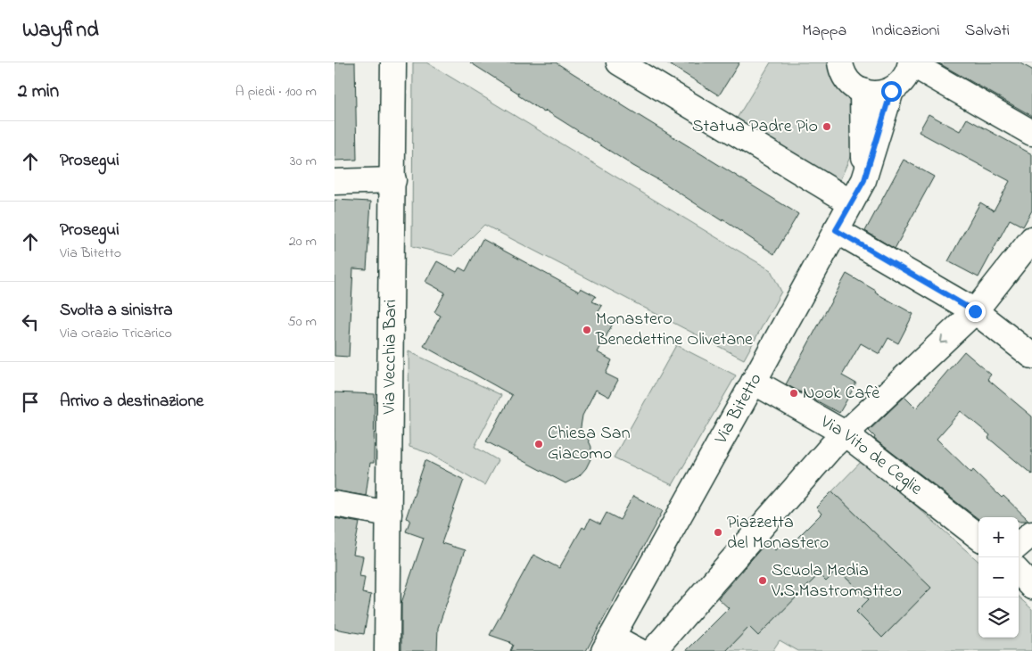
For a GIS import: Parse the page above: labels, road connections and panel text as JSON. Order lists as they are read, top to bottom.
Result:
{
  "streets": {
    "street": ["Via Vecchia Bari", "Via Bitetto", "Via Vito de Ceglie"]
  },
  "crossings": [
    ["Via Bitetto", "Via Vito de Ceglie"]
  ],
  "places": [
    "Statua Padre Pio",
    "Monastero Benedettine Olivetane",
    "Nook Cafè",
    "Chiesa San Giacomo",
    "Piazzetta del Monastero",
    "Scuola Media V.S.Mastromatteo"
  ],
  "page": {
    "header": "Wayfind",
    "nav": ["Mappa", "Indicazioni", "Salvati"],
    "heading": ["2 min", "A piedi · 100 m"],
    "list": [
      ["Prosegui", "30 m"],
      ["Prosegui", "Via Bitetto", "20 m"],
      ["Svolta a sinistra", "Via Orazio Tricarico", "50 m"],
      "Arrivo a destinazione"
    ],
    "map_buttons": ["+", "−"]
  }
}
